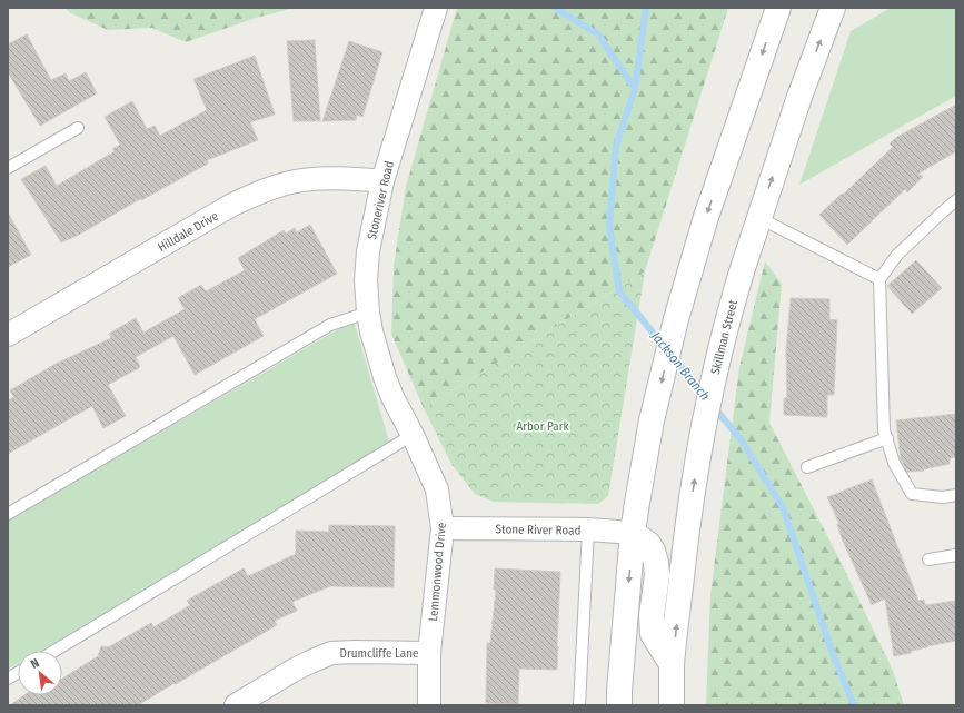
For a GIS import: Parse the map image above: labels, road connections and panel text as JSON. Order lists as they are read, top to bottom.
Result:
{
  "streets": {
    "main road": ["Skillman Street"],
    "street": [
      "Stoneriver Road",
      "Hilldale Drive",
      "Stone River Road",
      "Lemmonwood Drive",
      "Drumcliffe Lane"
    ]
  },
  "crossings": [
    ["Stoneriver Road", "Hilldale Drive"],
    ["Stoneriver Road", "Lemmonwood Drive"],
    ["Stone River Road", "Lemmonwood Drive"],
    ["Lemmonwood Drive", "Drumcliffe Lane"]
  ],
  "water": ["Jackson Branch"],
  "parks": ["Arbor Park"],
  "north": "top left"
}
